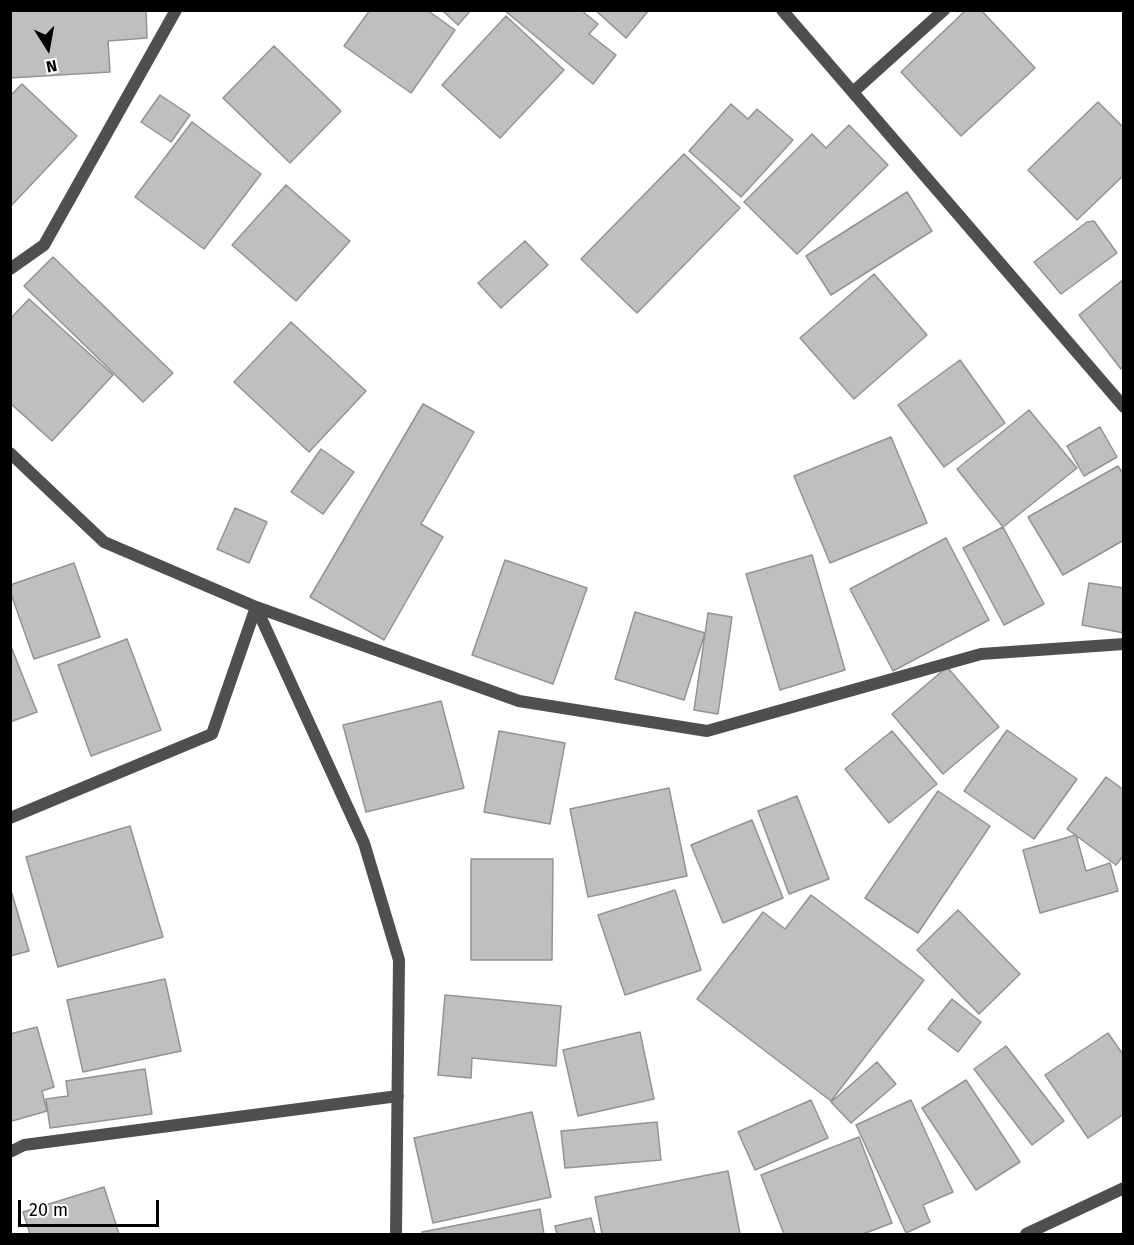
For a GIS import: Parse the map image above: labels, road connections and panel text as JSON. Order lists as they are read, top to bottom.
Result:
{
  "scale_bar": "20 m",
  "north": "bottom"
}
